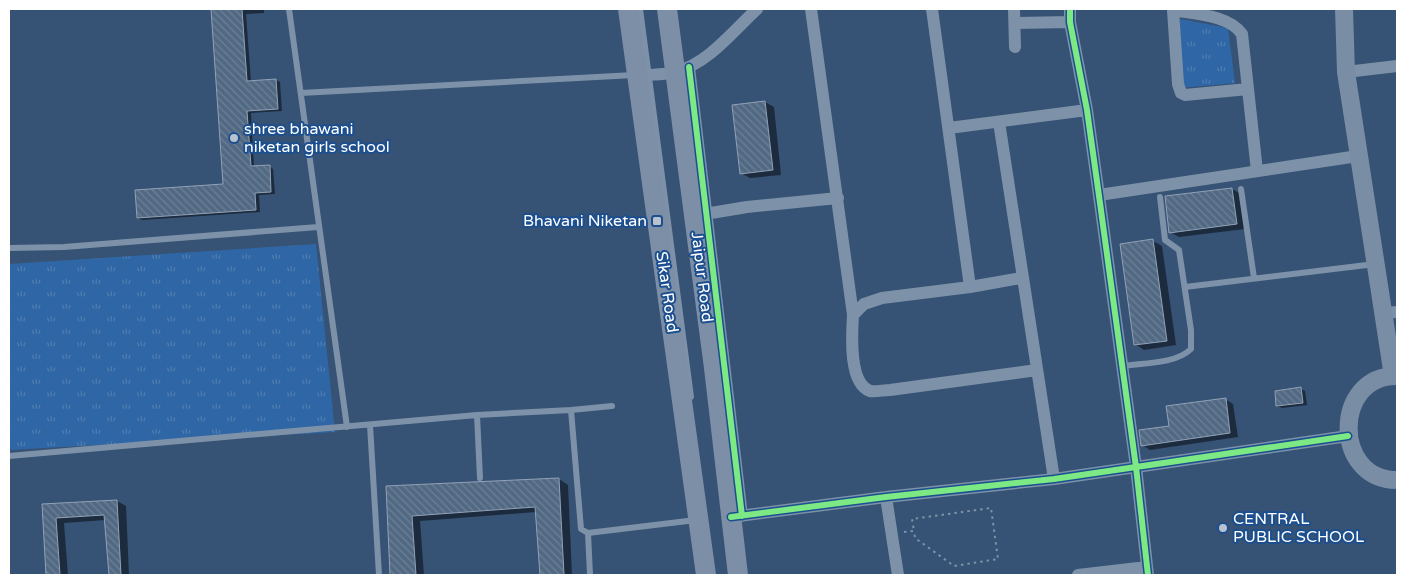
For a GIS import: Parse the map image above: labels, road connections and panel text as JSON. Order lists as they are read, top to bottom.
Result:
{
  "streets": {
    "main road": ["Jaipur Road", "Sikar Road"]
  },
  "places": {
    "other": ["shree bhawani niketan girls school", "CENTRAL PUBLIC SCHOOL"],
    "transit": ["Bhavani Niketan"]
  }
}
